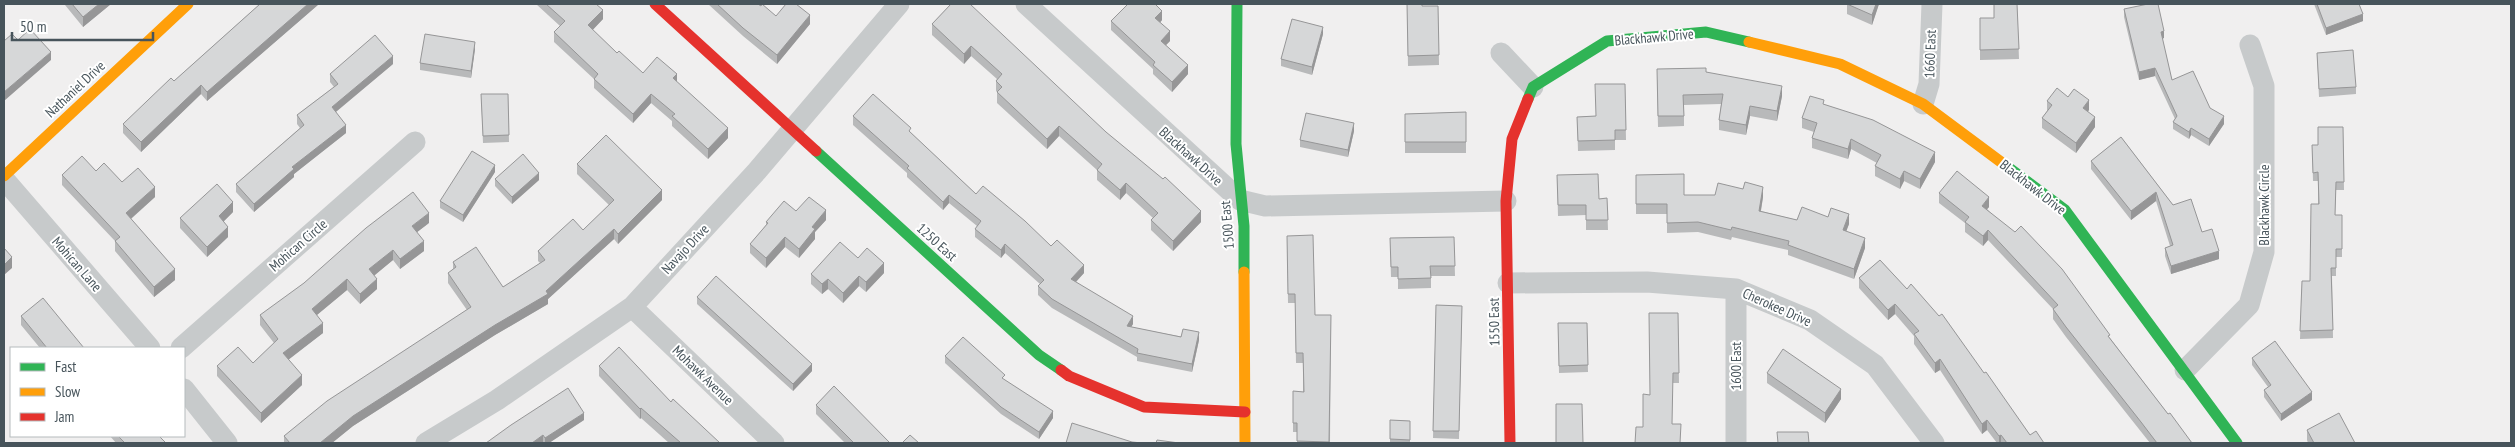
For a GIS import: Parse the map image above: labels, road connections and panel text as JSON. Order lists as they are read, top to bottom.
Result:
{
  "streets": {
    "street": [
      "Blackhawk Drive",
      "1660 East",
      "Nathaniel Drive",
      "Blackhawk Circle",
      "1500 East",
      "1250 East",
      "Mohican Circle",
      "Navajo Drive",
      "Mohican Lane",
      "Cherokee Drive",
      "1550 East",
      "1600 East",
      "Mohawk Avenue"
    ]
  },
  "crossings": [
    ["Blackhawk Drive", "1660 East"],
    ["Blackhawk Drive", "Blackhawk Circle"],
    ["Blackhawk Drive", "1500 East"],
    ["Blackhawk Drive", "1550 East"],
    ["Nathaniel Drive", "Mohican Lane"],
    ["1500 East", "1250 East"],
    ["1250 East", "Navajo Drive"],
    ["Navajo Drive", "Mohawk Avenue"],
    ["Cherokee Drive", "1550 East"],
    ["Cherokee Drive", "1600 East"]
  ],
  "legend": ["Fast", "Slow", "Jam"],
  "scale_bar": "50 m"
}
